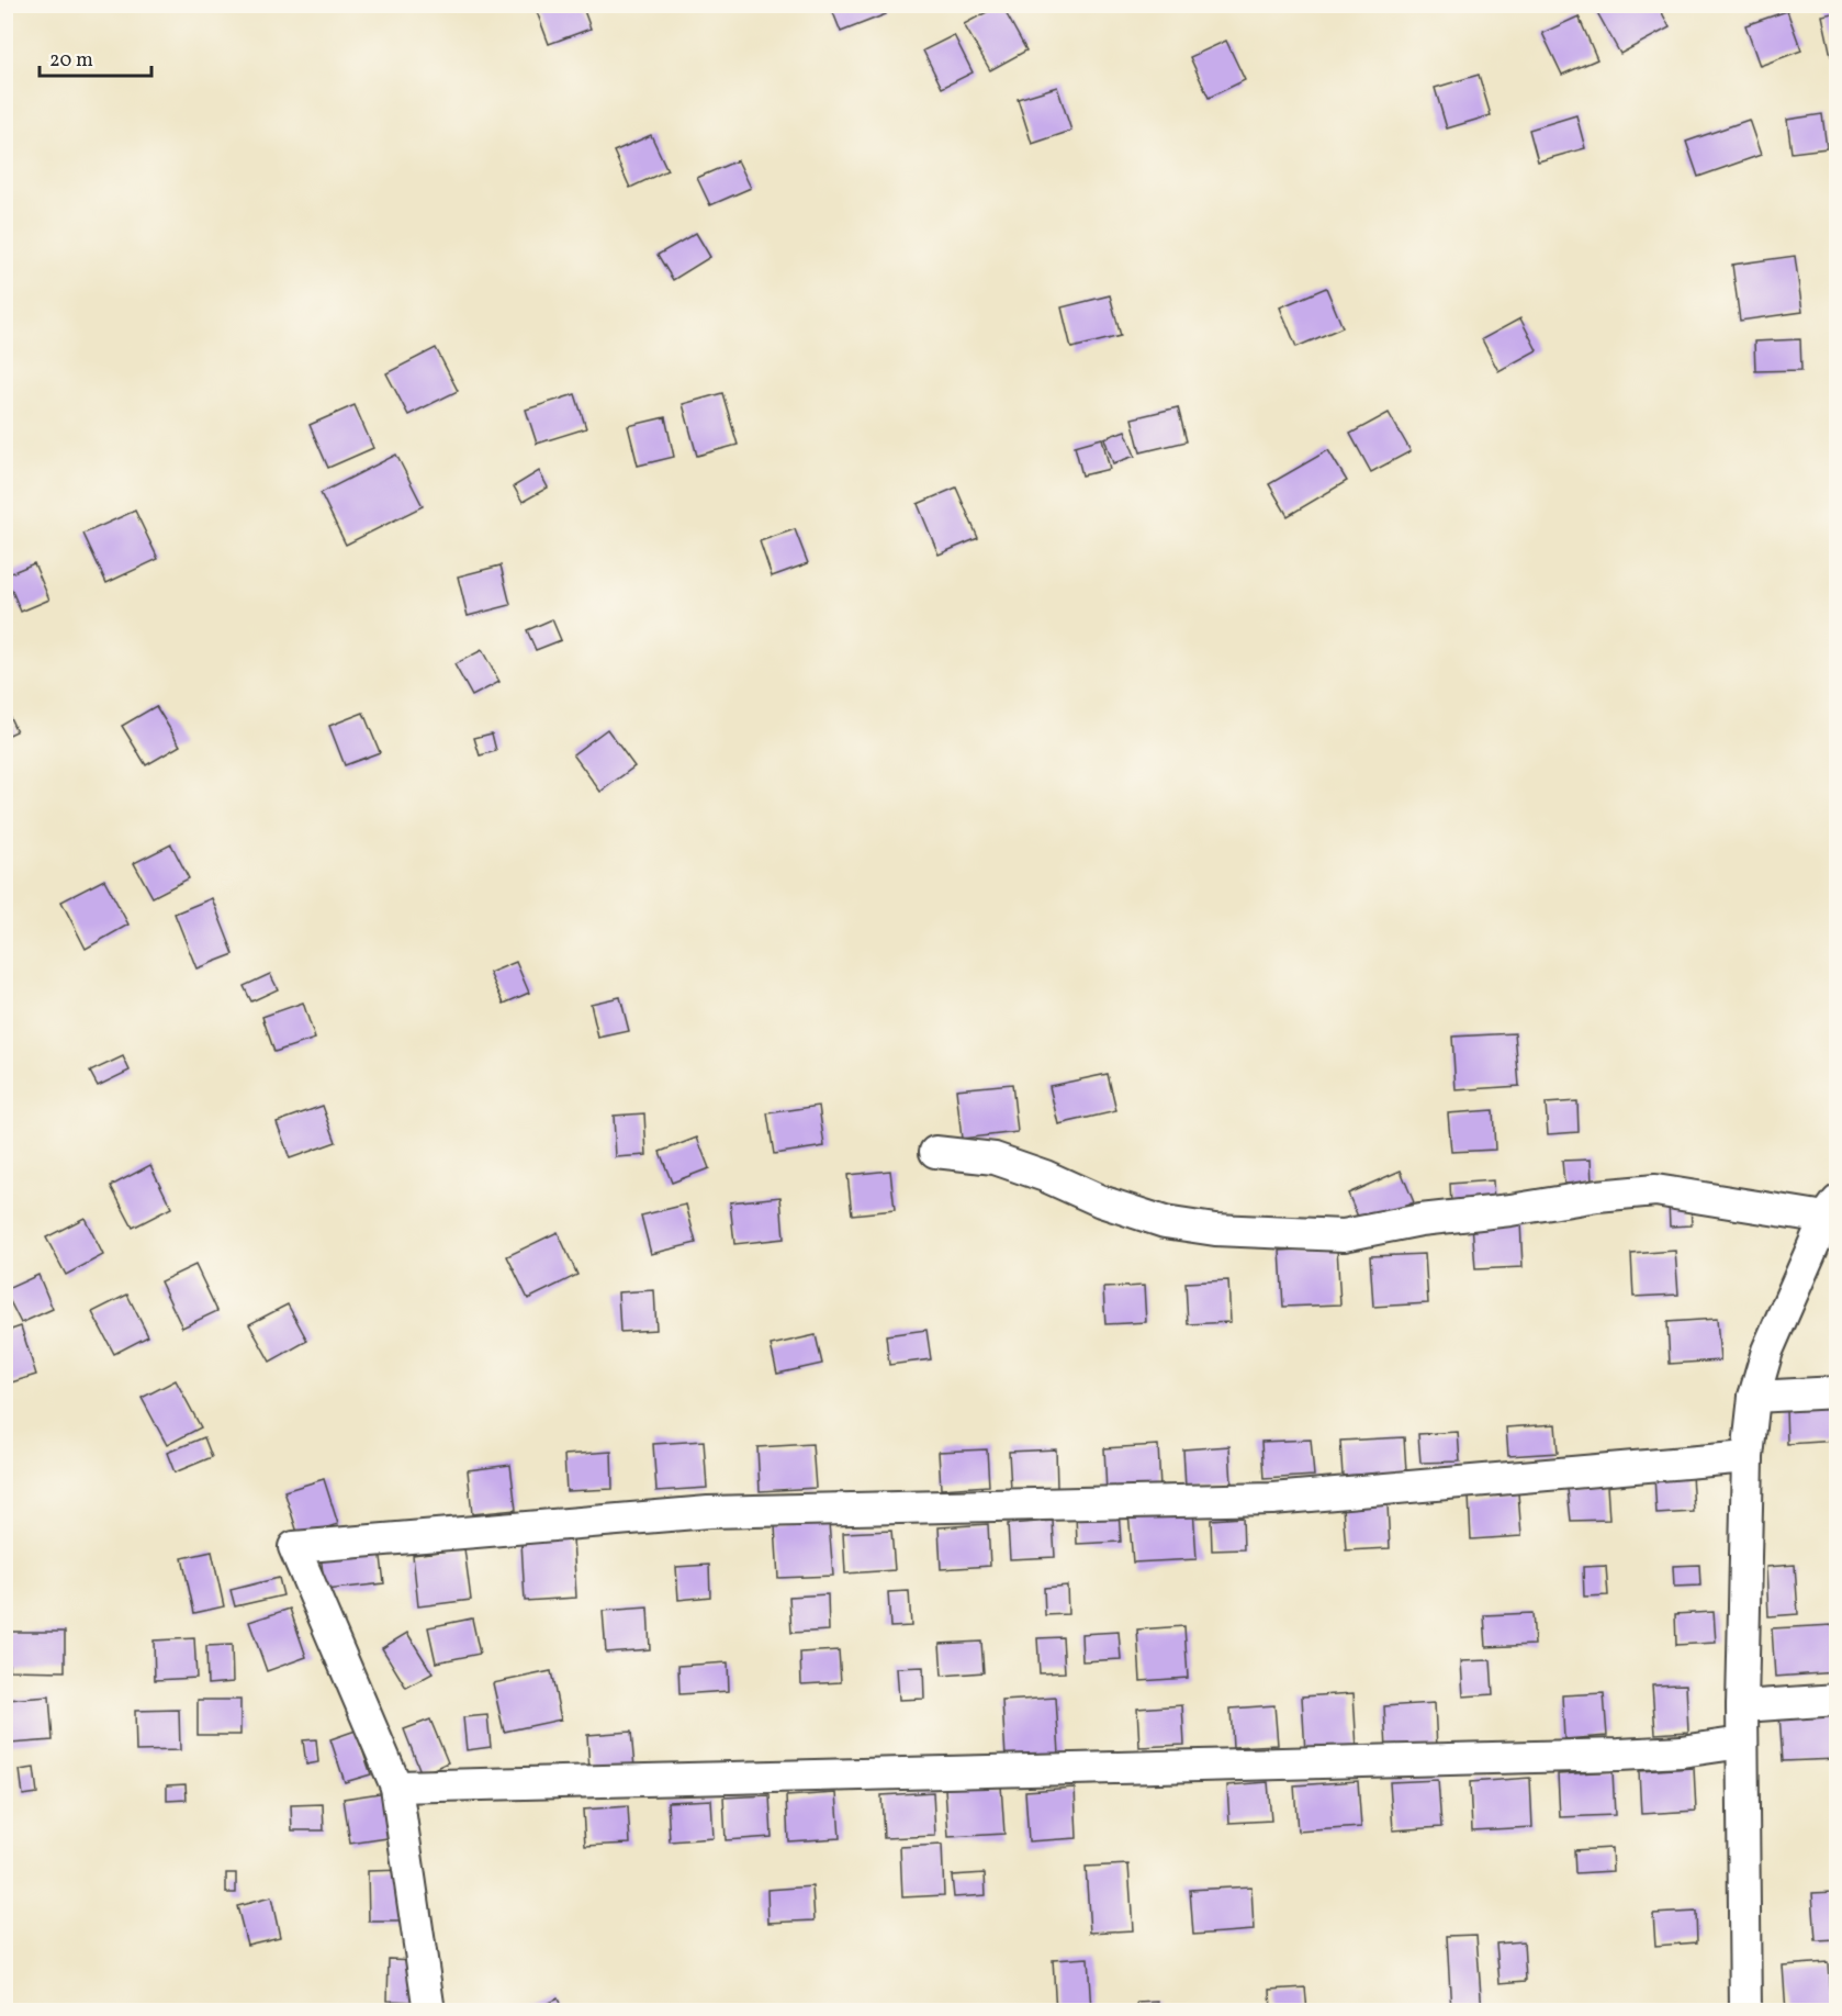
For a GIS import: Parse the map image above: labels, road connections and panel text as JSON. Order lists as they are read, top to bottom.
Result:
{
  "scale_bar": "20 m"
}
